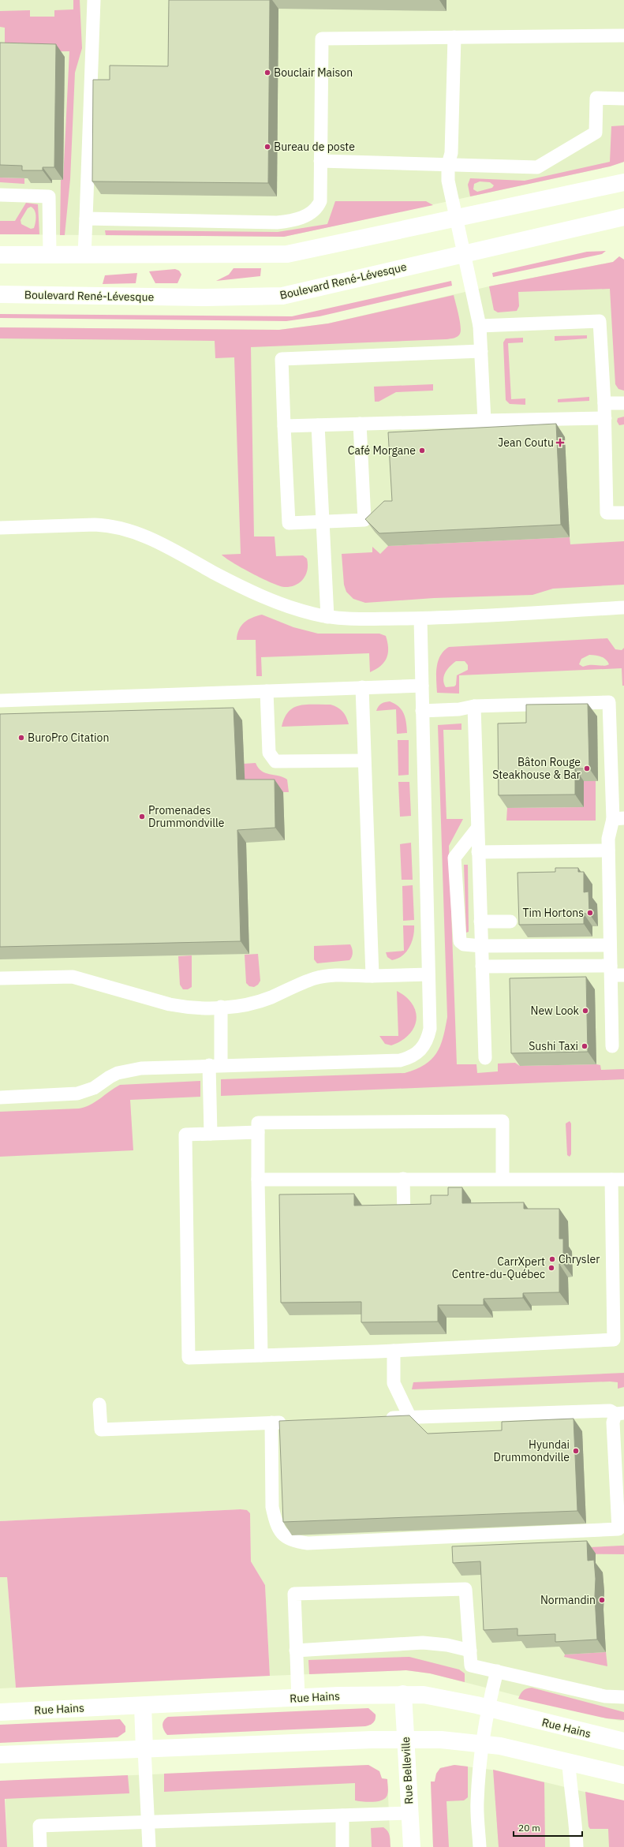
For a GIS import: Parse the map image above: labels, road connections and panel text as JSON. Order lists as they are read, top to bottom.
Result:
{
  "streets": {
    "street": ["Boulevard René-Lévesque", "Rue Hains", "Rue Belleville"]
  },
  "crossings": [
    ["Rue Hains", "Rue Belleville"]
  ],
  "places": {
    "other": [
      "Bouclair Maison",
      "Bureau de poste",
      "Café Morgane",
      "BuroPro Citation",
      "Bâton Rouge Steakhouse & Bar",
      "Promenades Drummondville",
      "Tim Hortons",
      "New Look",
      "Sushi Taxi",
      "Chrysler",
      "CarrXpert Centre-du-Québec",
      "Hyundai Drummondville",
      "Normandin"
    ],
    "health": ["Jean Coutu"]
  },
  "scale_bar": "20 m"
}
